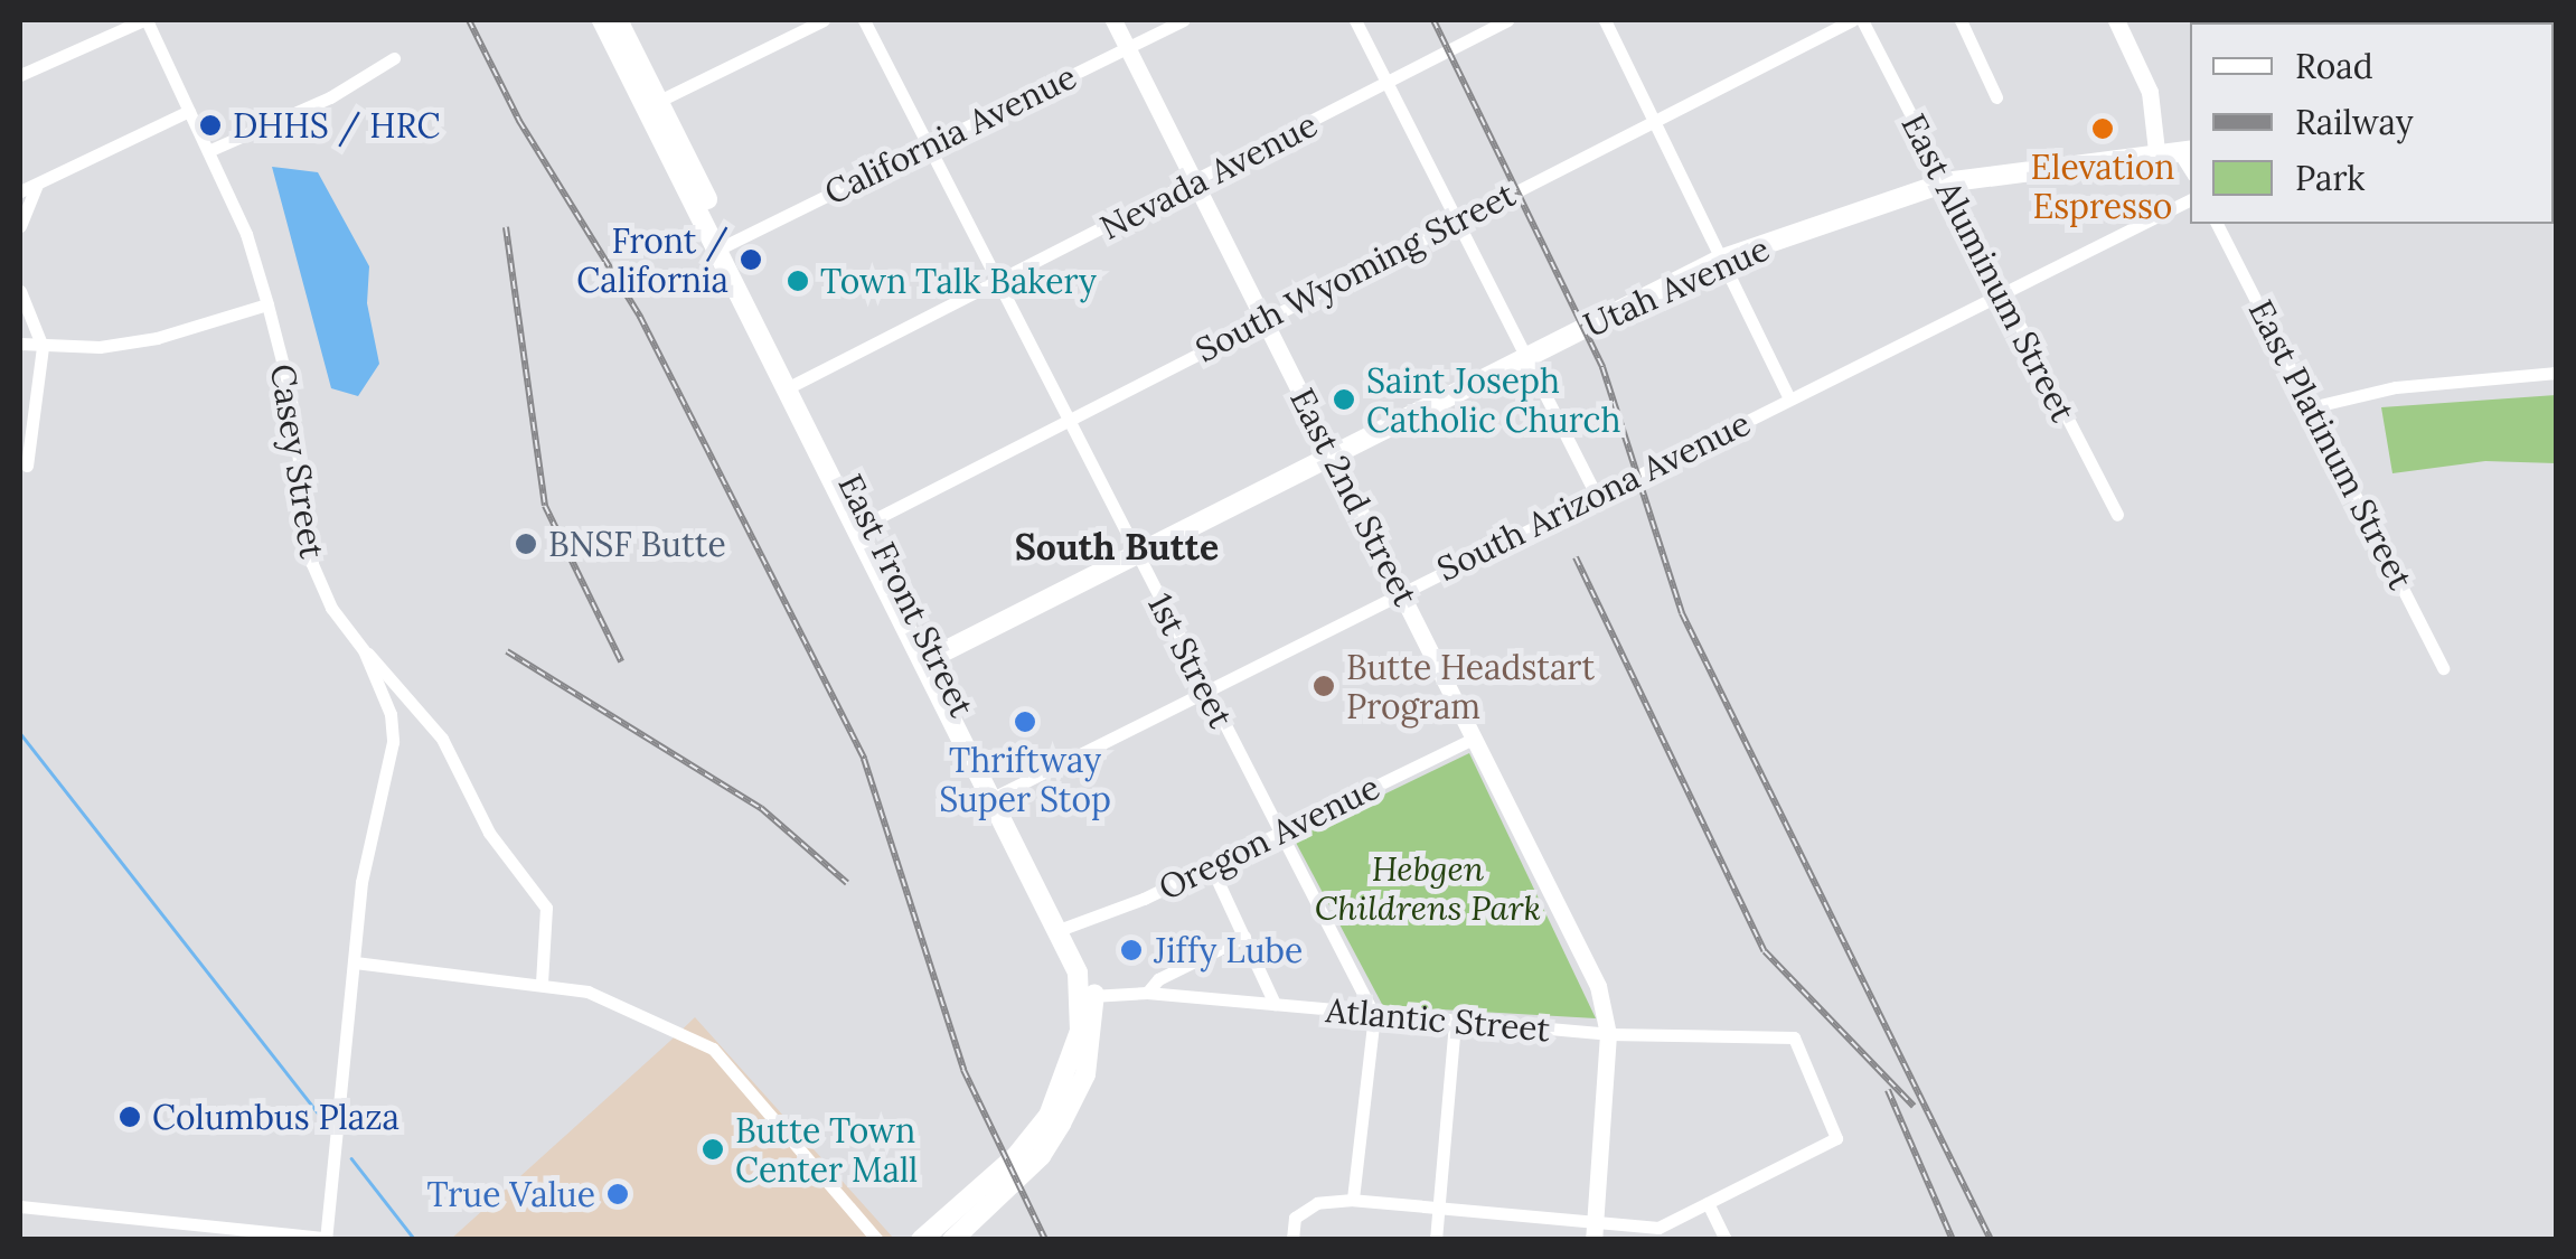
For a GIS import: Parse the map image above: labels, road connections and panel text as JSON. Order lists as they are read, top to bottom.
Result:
{
  "streets": {
    "main road": ["Utah Avenue", "East Front Street"],
    "street": [
      "California Avenue",
      "Nevada Avenue",
      "East Aluminum Street",
      "South Wyoming Street",
      "East Platinum Street",
      "Casey Street",
      "South Arizona Avenue",
      "East 2nd Street",
      "1st Street",
      "Oregon Avenue",
      "Atlantic Street"
    ]
  },
  "crossings": [
    ["California Avenue", "East 2nd Street"],
    ["California Avenue", "East Front Street"],
    ["California Avenue", "1st Street"],
    ["Nevada Avenue", "East 2nd Street"],
    ["Nevada Avenue", "East Front Street"],
    ["Nevada Avenue", "1st Street"],
    ["East Aluminum Street", "Utah Avenue"],
    ["East Aluminum Street", "South Arizona Avenue"],
    ["South Wyoming Street", "East 2nd Street"],
    ["South Wyoming Street", "East Front Street"],
    ["South Wyoming Street", "1st Street"],
    ["Utah Avenue", "East 2nd Street"],
    ["Utah Avenue", "East Front Street"],
    ["Utah Avenue", "1st Street"],
    ["South Arizona Avenue", "East 2nd Street"],
    ["South Arizona Avenue", "East Front Street"],
    ["South Arizona Avenue", "1st Street"],
    ["East 2nd Street", "Oregon Avenue"],
    ["East 2nd Street", "Atlantic Street"],
    ["East Front Street", "Oregon Avenue"],
    ["East Front Street", "Atlantic Street"],
    ["1st Street", "Oregon Avenue"],
    ["1st Street", "Atlantic Street"]
  ],
  "districts": ["South Butte"],
  "parks": ["Hebgen Childrens Park"],
  "places": [
    "DHHS / HRC",
    "Elevation Espresso",
    "Front / California",
    "Town Talk Bakery",
    "Saint Joseph Catholic Church",
    "BNSF Butte",
    "Butte Headstart Program",
    "Thriftway Super Stop",
    "Jiffy Lube",
    "Columbus Plaza",
    "Butte Town Center Mall",
    "True Value"
  ],
  "legend": ["Road", "Railway", "Park"]
}
